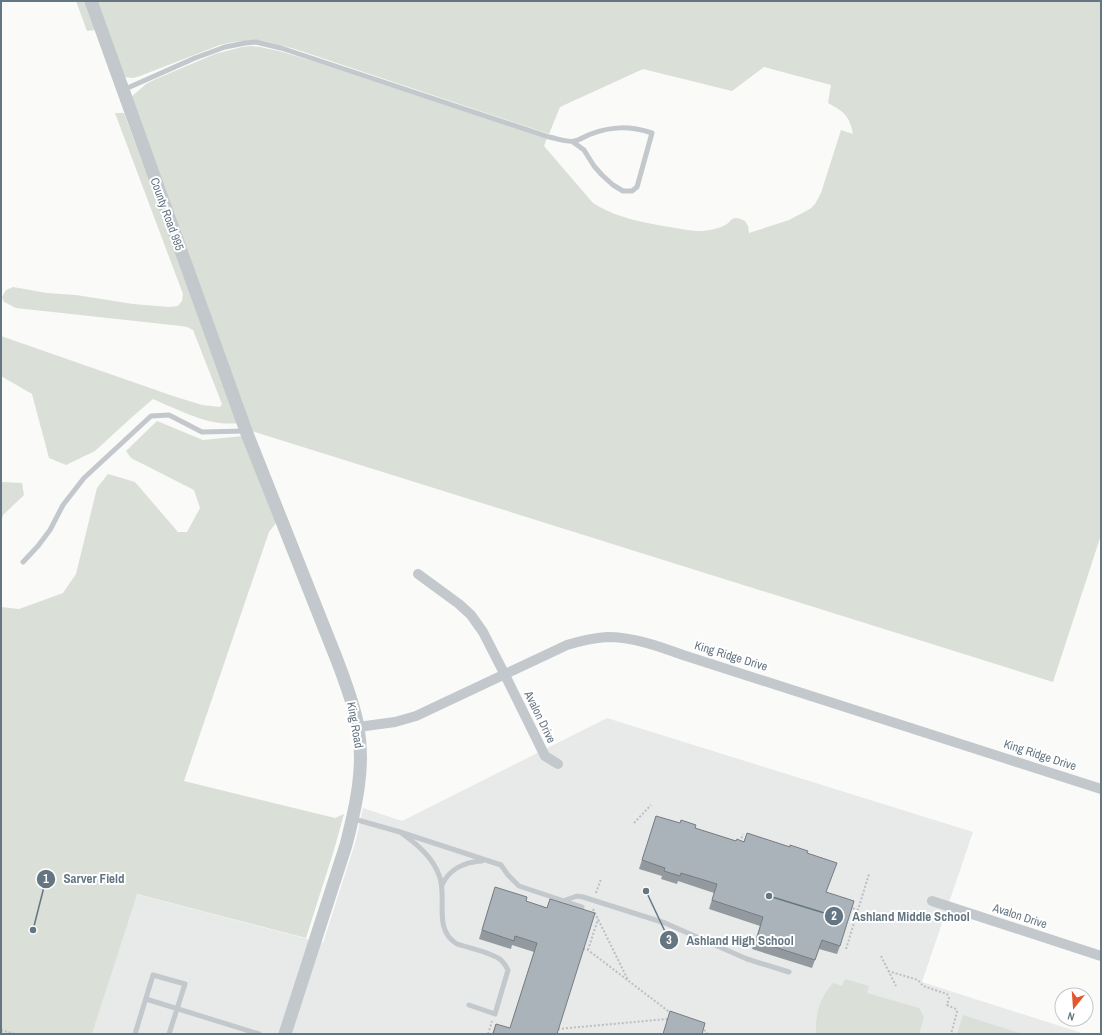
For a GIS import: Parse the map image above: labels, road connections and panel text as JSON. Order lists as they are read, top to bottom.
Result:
{
  "streets": {
    "street": [
      "County Road 995",
      "King Ridge Drive",
      "Avalon Drive",
      "King Road"
    ]
  },
  "crossings": [
    ["County Road 995", "King Road"],
    ["King Ridge Drive", "Avalon Drive"],
    ["King Ridge Drive", "King Road"]
  ],
  "places": ["Ashland High School", "Ashland Middle School", "Sarver Field"],
  "north": "bottom"
}
